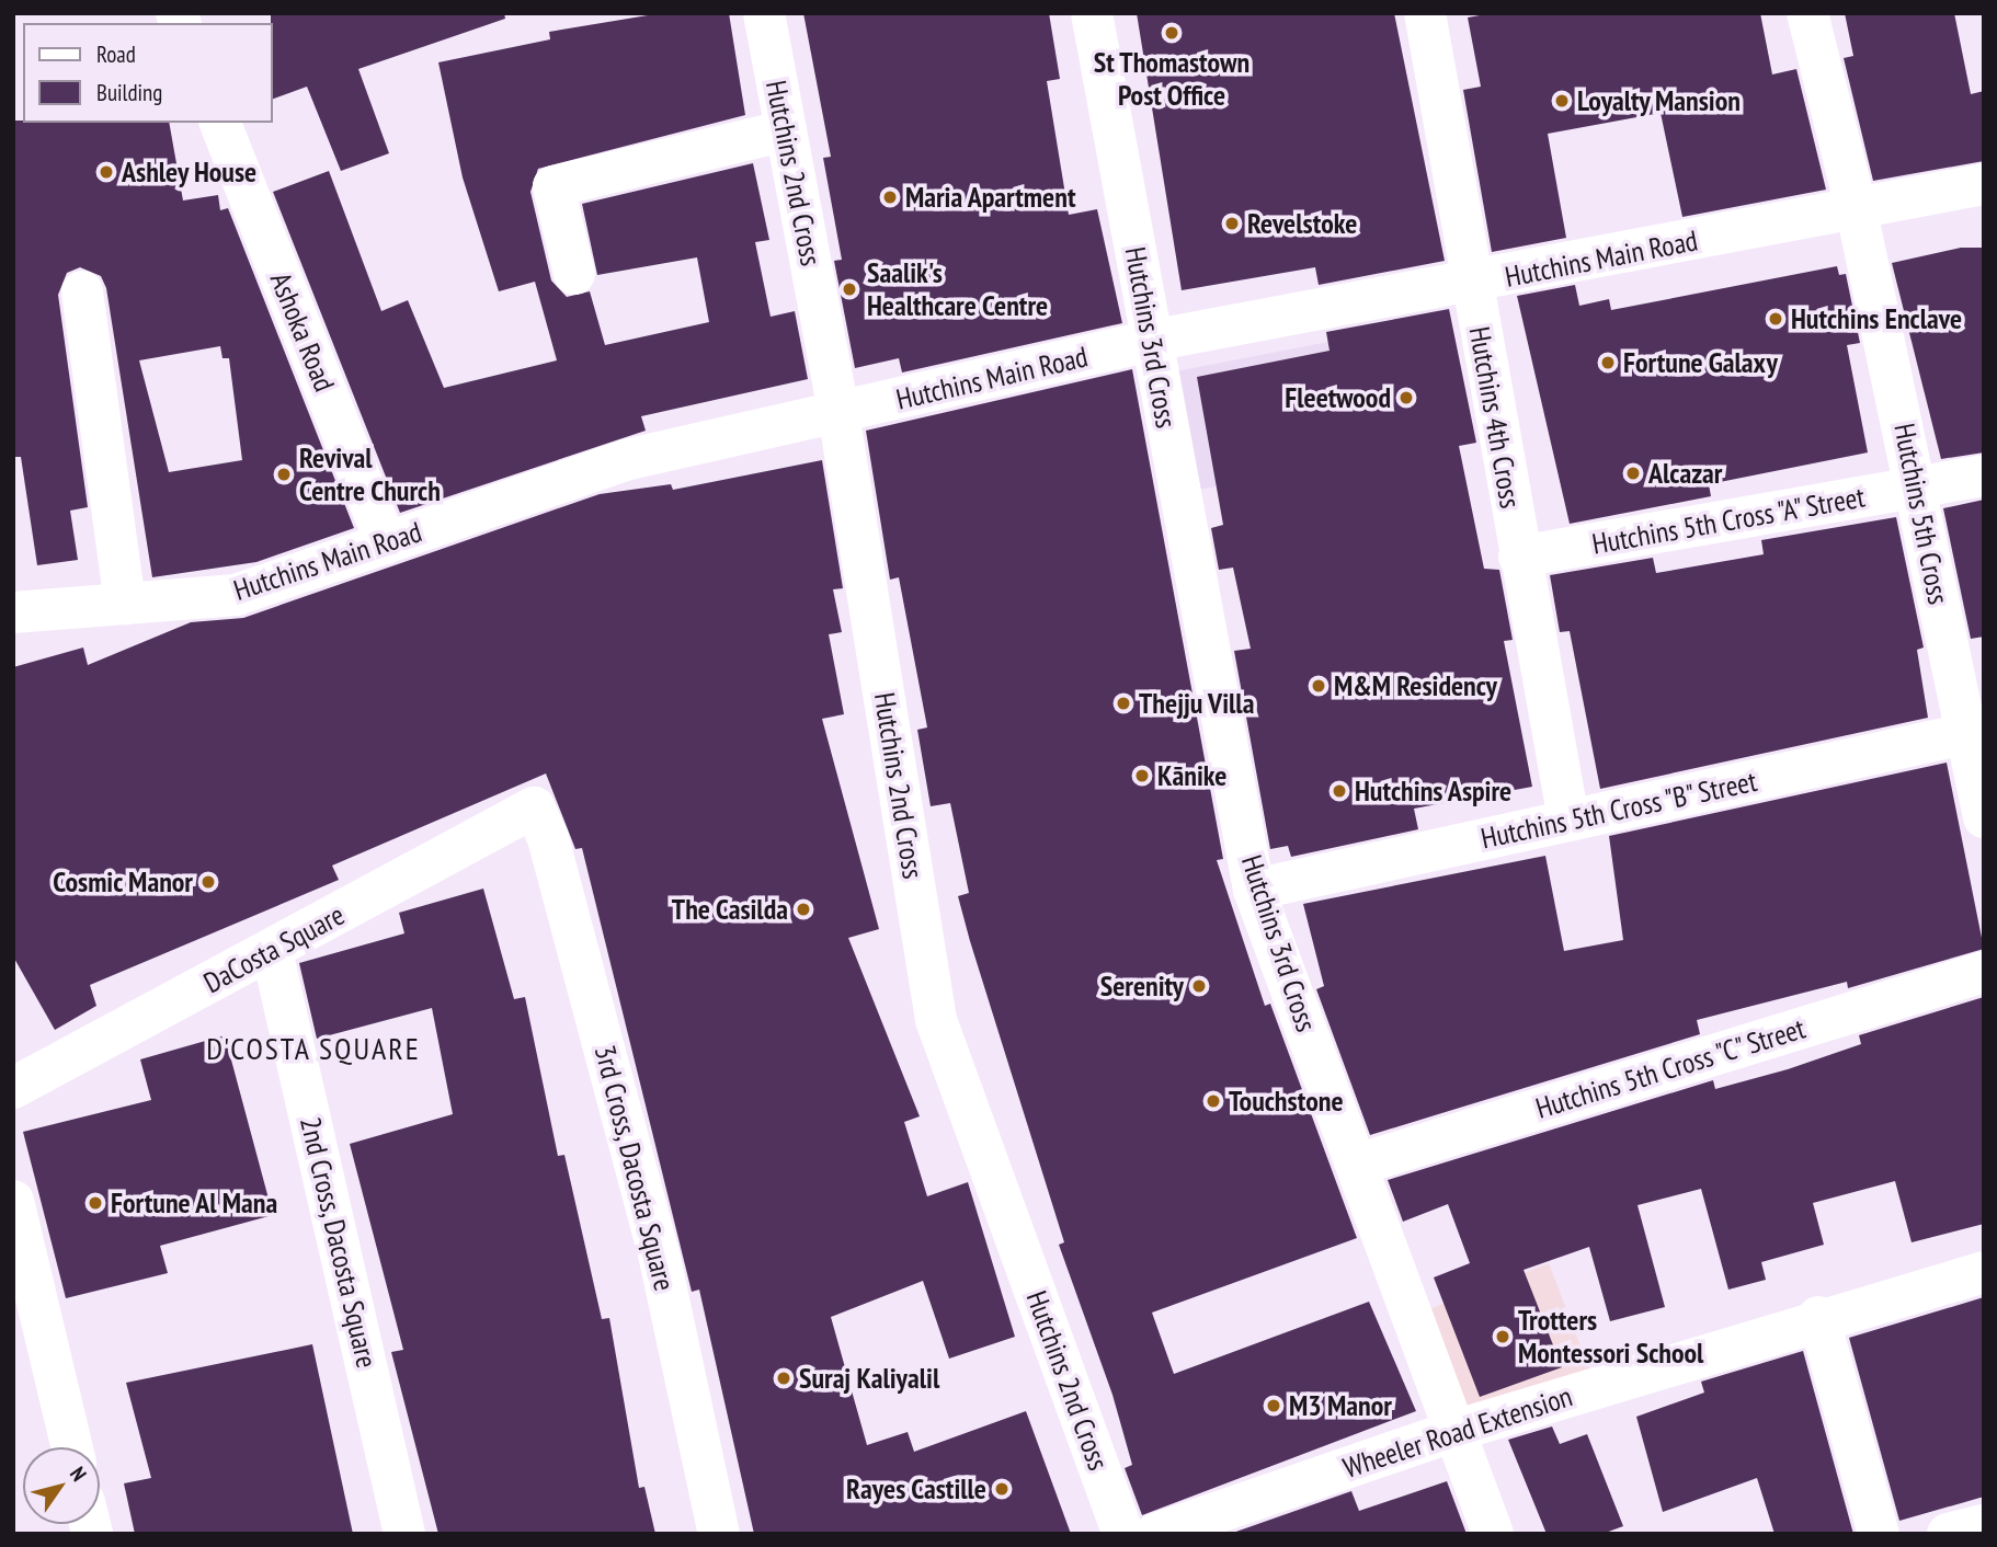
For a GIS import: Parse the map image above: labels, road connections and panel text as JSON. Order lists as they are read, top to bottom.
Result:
{
  "streets": {
    "street": [
      "Hutchins 2nd Cross",
      "Hutchins Main Road",
      "Ashoka Road",
      "Hutchins 3rd Cross",
      "Hutchins 4th Cross",
      "Hutchins 5th Cross",
      "Hutchins 5th Cross \"A\" Street",
      "Hutchins 5th Cross \"B\" Street",
      "DaCosta Square",
      "Hutchins 5th Cross \"C\" Street",
      "3rd Cross, Dacosta Square",
      "2nd Cross, Dacosta Square",
      "Wheeler Road Extension"
    ]
  },
  "crossings": [
    ["Hutchins 2nd Cross", "Hutchins Main Road"],
    ["Hutchins Main Road", "Ashoka Road"],
    ["Hutchins Main Road", "Hutchins 3rd Cross"],
    ["Hutchins Main Road", "Hutchins 4th Cross"],
    ["Hutchins Main Road", "Hutchins 5th Cross"],
    ["Hutchins 3rd Cross", "Hutchins 5th Cross \"B\" Street"],
    ["Hutchins 3rd Cross", "Hutchins 5th Cross \"C\" Street"],
    ["Hutchins 3rd Cross", "Wheeler Road Extension"],
    ["Hutchins 4th Cross", "Hutchins 5th Cross \"A\" Street"],
    ["Hutchins 4th Cross", "Hutchins 5th Cross \"B\" Street"],
    ["Hutchins 5th Cross", "Hutchins 5th Cross \"A\" Street"],
    ["Hutchins 5th Cross", "Hutchins 5th Cross \"B\" Street"],
    ["DaCosta Square", "3rd Cross, Dacosta Square"],
    ["DaCosta Square", "2nd Cross, Dacosta Square"]
  ],
  "districts": ["D'COSTA SQUARE"],
  "places": [
    "St Thomastown Post Office",
    "Loyalty Mansion",
    "Ashley House",
    "Maria Apartment",
    "Revelstoke",
    "Saalik's Healthcare Centre",
    "Hutchins Enclave",
    "Fortune Galaxy",
    "Fleetwood",
    "Alcazar",
    "Revival Centre Church",
    "M&M Residency",
    "Thejju Villa",
    "Kānike",
    "Hutchins Aspire",
    "Cosmic Manor",
    "The Casilda",
    "Serenity",
    "Touchstone",
    "Fortune Al Mana",
    "Trotters Montessori School",
    "Suraj Kaliyalil",
    "M3 Manor",
    "Rayes Castille"
  ],
  "legend": ["Road", "Building"],
  "north": "top right"
}
